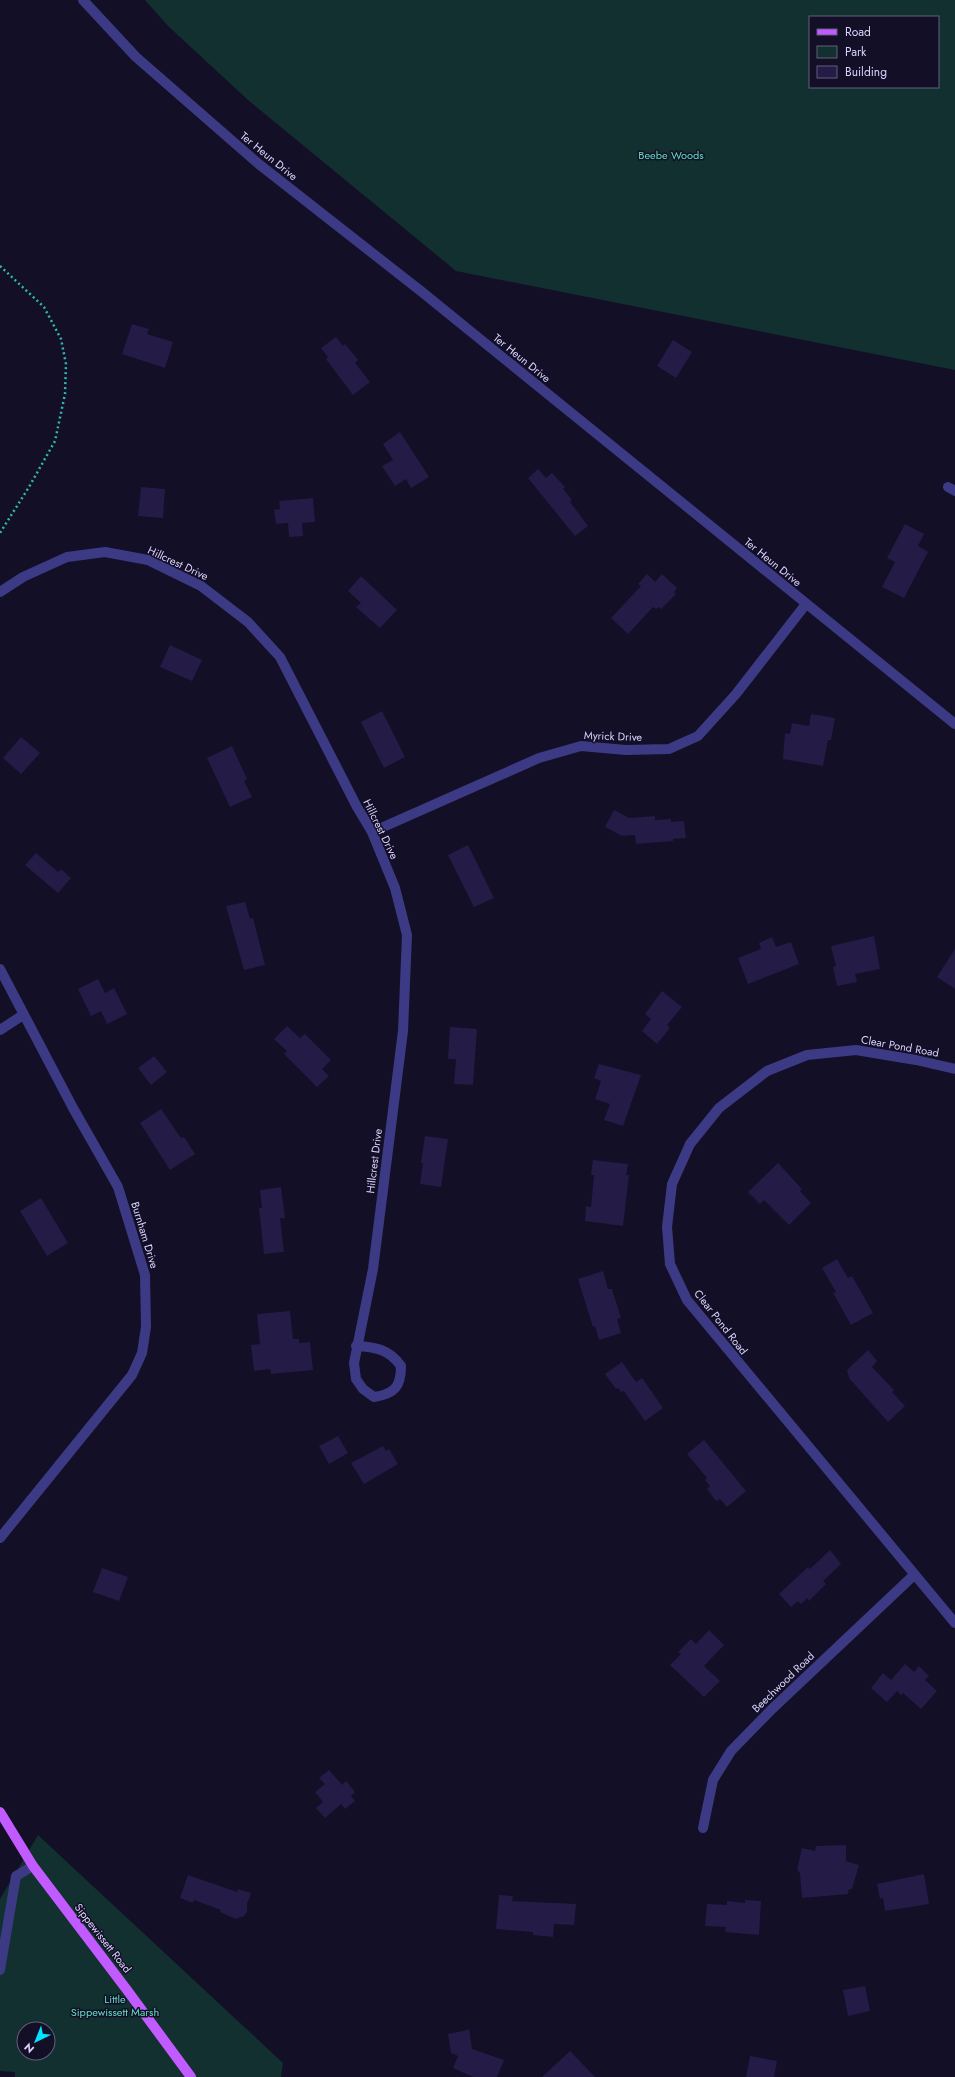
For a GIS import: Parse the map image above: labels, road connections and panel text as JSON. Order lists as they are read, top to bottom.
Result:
{
  "streets": {
    "main road": ["Sippewissett Road"],
    "street": [
      "Ter Heun Drive",
      "Hillcrest Drive",
      "Myrick Drive",
      "Clear Pond Road",
      "Burnham Drive",
      "Beechwood Road"
    ]
  },
  "crossings": [
    ["Ter Heun Drive", "Myrick Drive"],
    ["Hillcrest Drive", "Myrick Drive"],
    ["Clear Pond Road", "Beechwood Road"]
  ],
  "parks": ["Beebe Woods", "Little Sippewissett Marsh"],
  "legend": ["Road", "Park", "Building"],
  "north": "bottom left"
}
